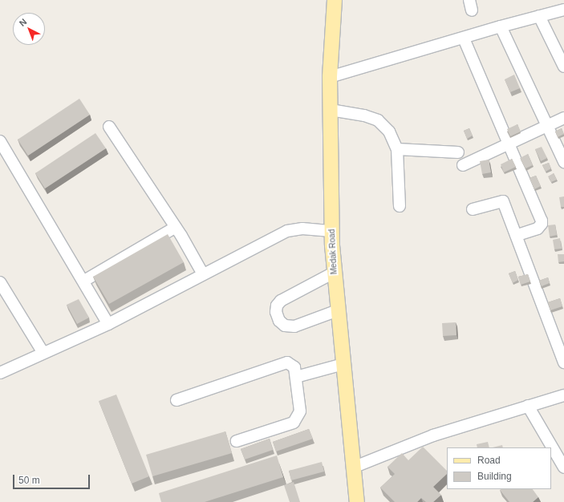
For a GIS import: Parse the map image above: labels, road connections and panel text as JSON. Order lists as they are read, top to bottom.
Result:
{
  "streets": {
    "main road": ["Medak Road"]
  },
  "legend": ["Road", "Building"],
  "scale_bar": "50 m",
  "north": "top left"
}
